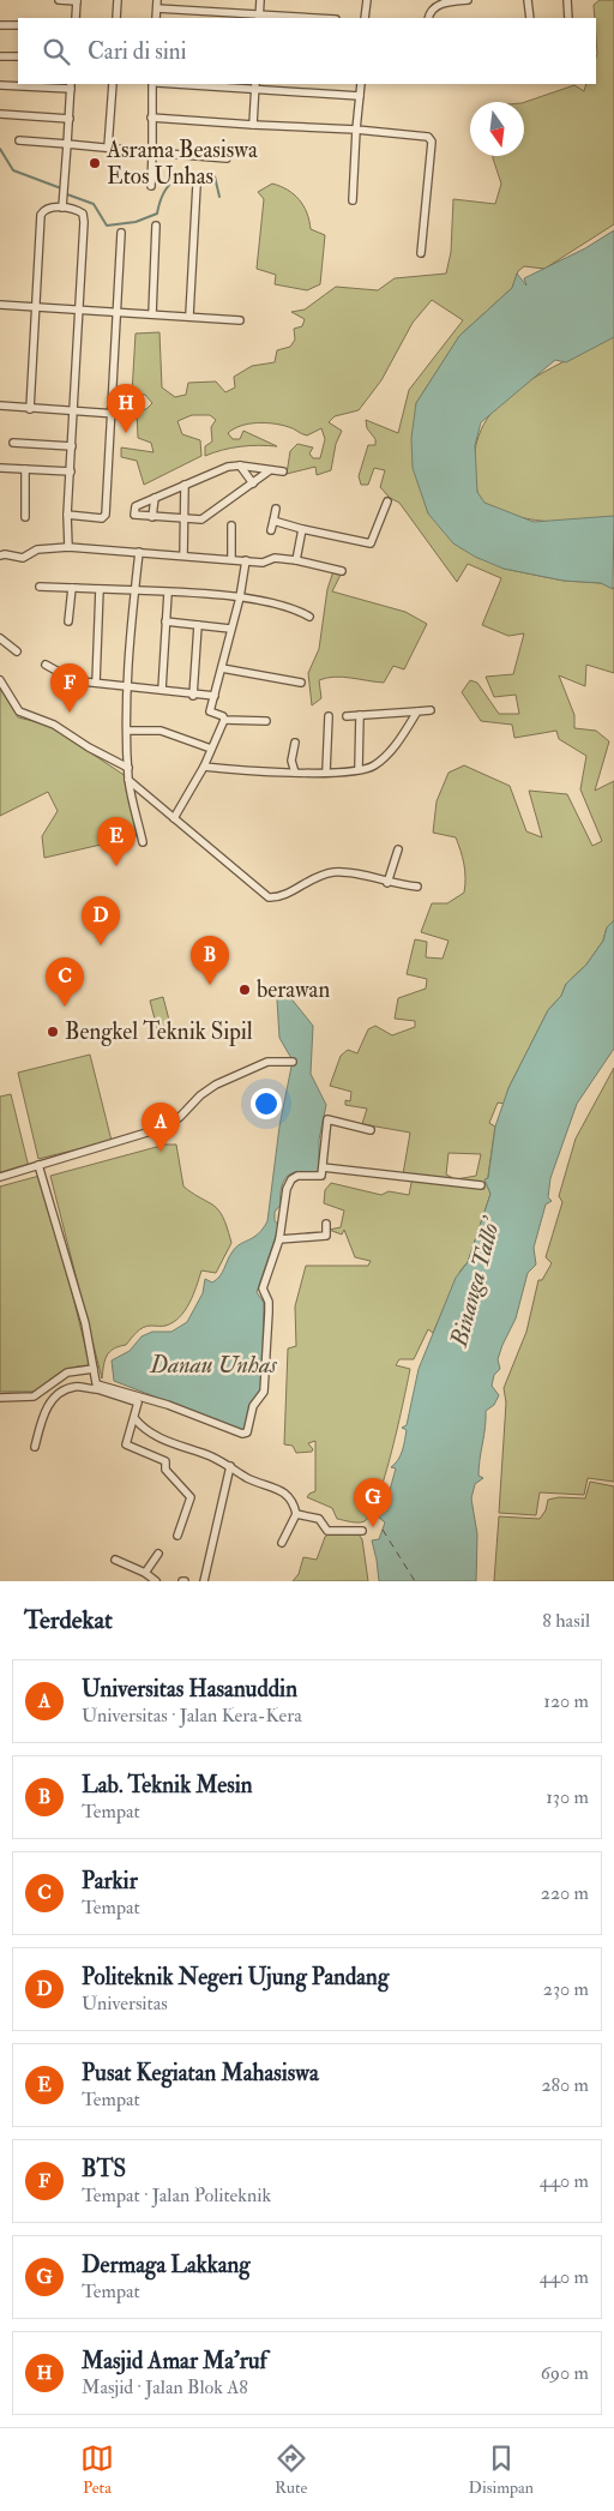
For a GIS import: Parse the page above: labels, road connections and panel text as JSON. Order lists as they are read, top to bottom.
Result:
{
  "water": ["Binanga Tallo'", "Danau Unhas"],
  "places": ["Asrama Beasiswa Etos Unhas", "berawan", "Bengkel Teknik Sipil"],
  "north": "bottom",
  "page": {
    "search": "Cari di sini",
    "pins": [
      "H",
      "F",
      "E",
      "D",
      "B",
      "C",
      "A",
      "G"
    ],
    "heading": ["Terdekat", "8 hasil"],
    "list": [
      {
        "mark": "A",
        "name": "Universitas Hasanuddin",
        "note": "Universitas · Jalan Kera-Kera",
        "value": "120 m"
      },
      {
        "mark": "B",
        "name": "Lab. Teknik Mesin",
        "note": "Tempat",
        "value": "130 m"
      },
      {
        "mark": "C",
        "name": "Parkir",
        "note": "Tempat",
        "value": "220 m"
      },
      {
        "mark": "D",
        "name": "Politeknik Negeri Ujung Pandang",
        "note": "Universitas",
        "value": "230 m"
      },
      {
        "mark": "E",
        "name": "Pusat Kegiatan Mahasiswa",
        "note": "Tempat",
        "value": "280 m"
      },
      {
        "mark": "F",
        "name": "BTS",
        "note": "Tempat · Jalan Politeknik",
        "value": "440 m"
      },
      {
        "mark": "G",
        "name": "Dermaga Lakkang",
        "note": "Tempat",
        "value": "440 m"
      },
      {
        "mark": "H",
        "name": "Masjid Amar Ma'ruf",
        "note": "Masjid · Jalan Blok A8",
        "value": "690 m"
      }
    ],
    "nav": ["Peta", "Rute", "Disimpan"]
  }
}
